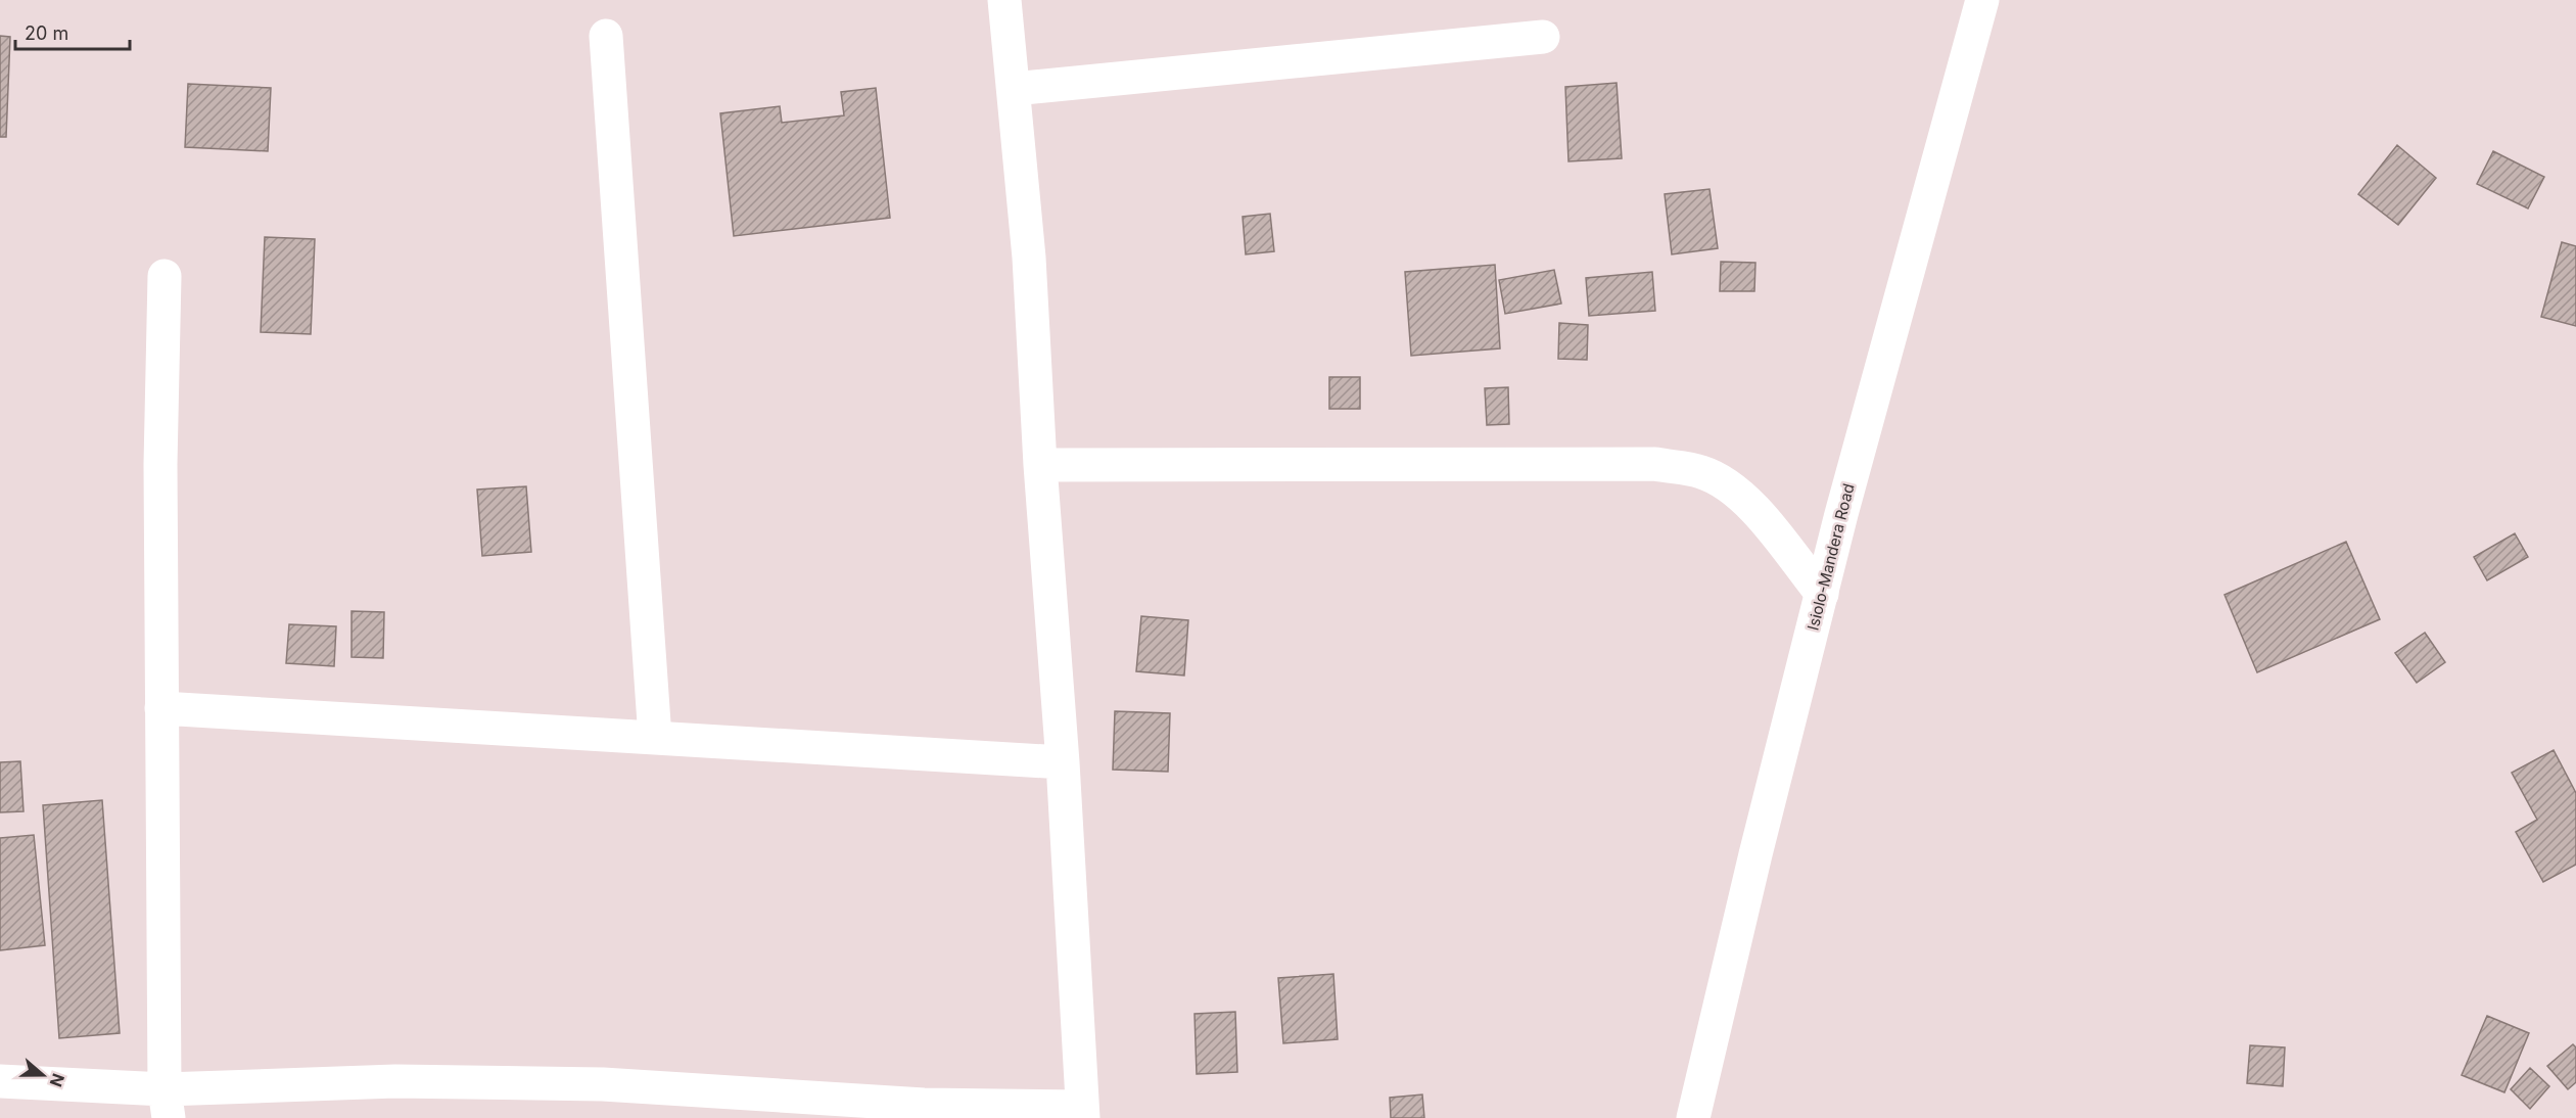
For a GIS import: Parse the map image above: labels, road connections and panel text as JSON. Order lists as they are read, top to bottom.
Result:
{
  "streets": {
    "main road": ["Isiolo-Mandera Road"]
  },
  "scale_bar": "20 m",
  "north": "right"
}
